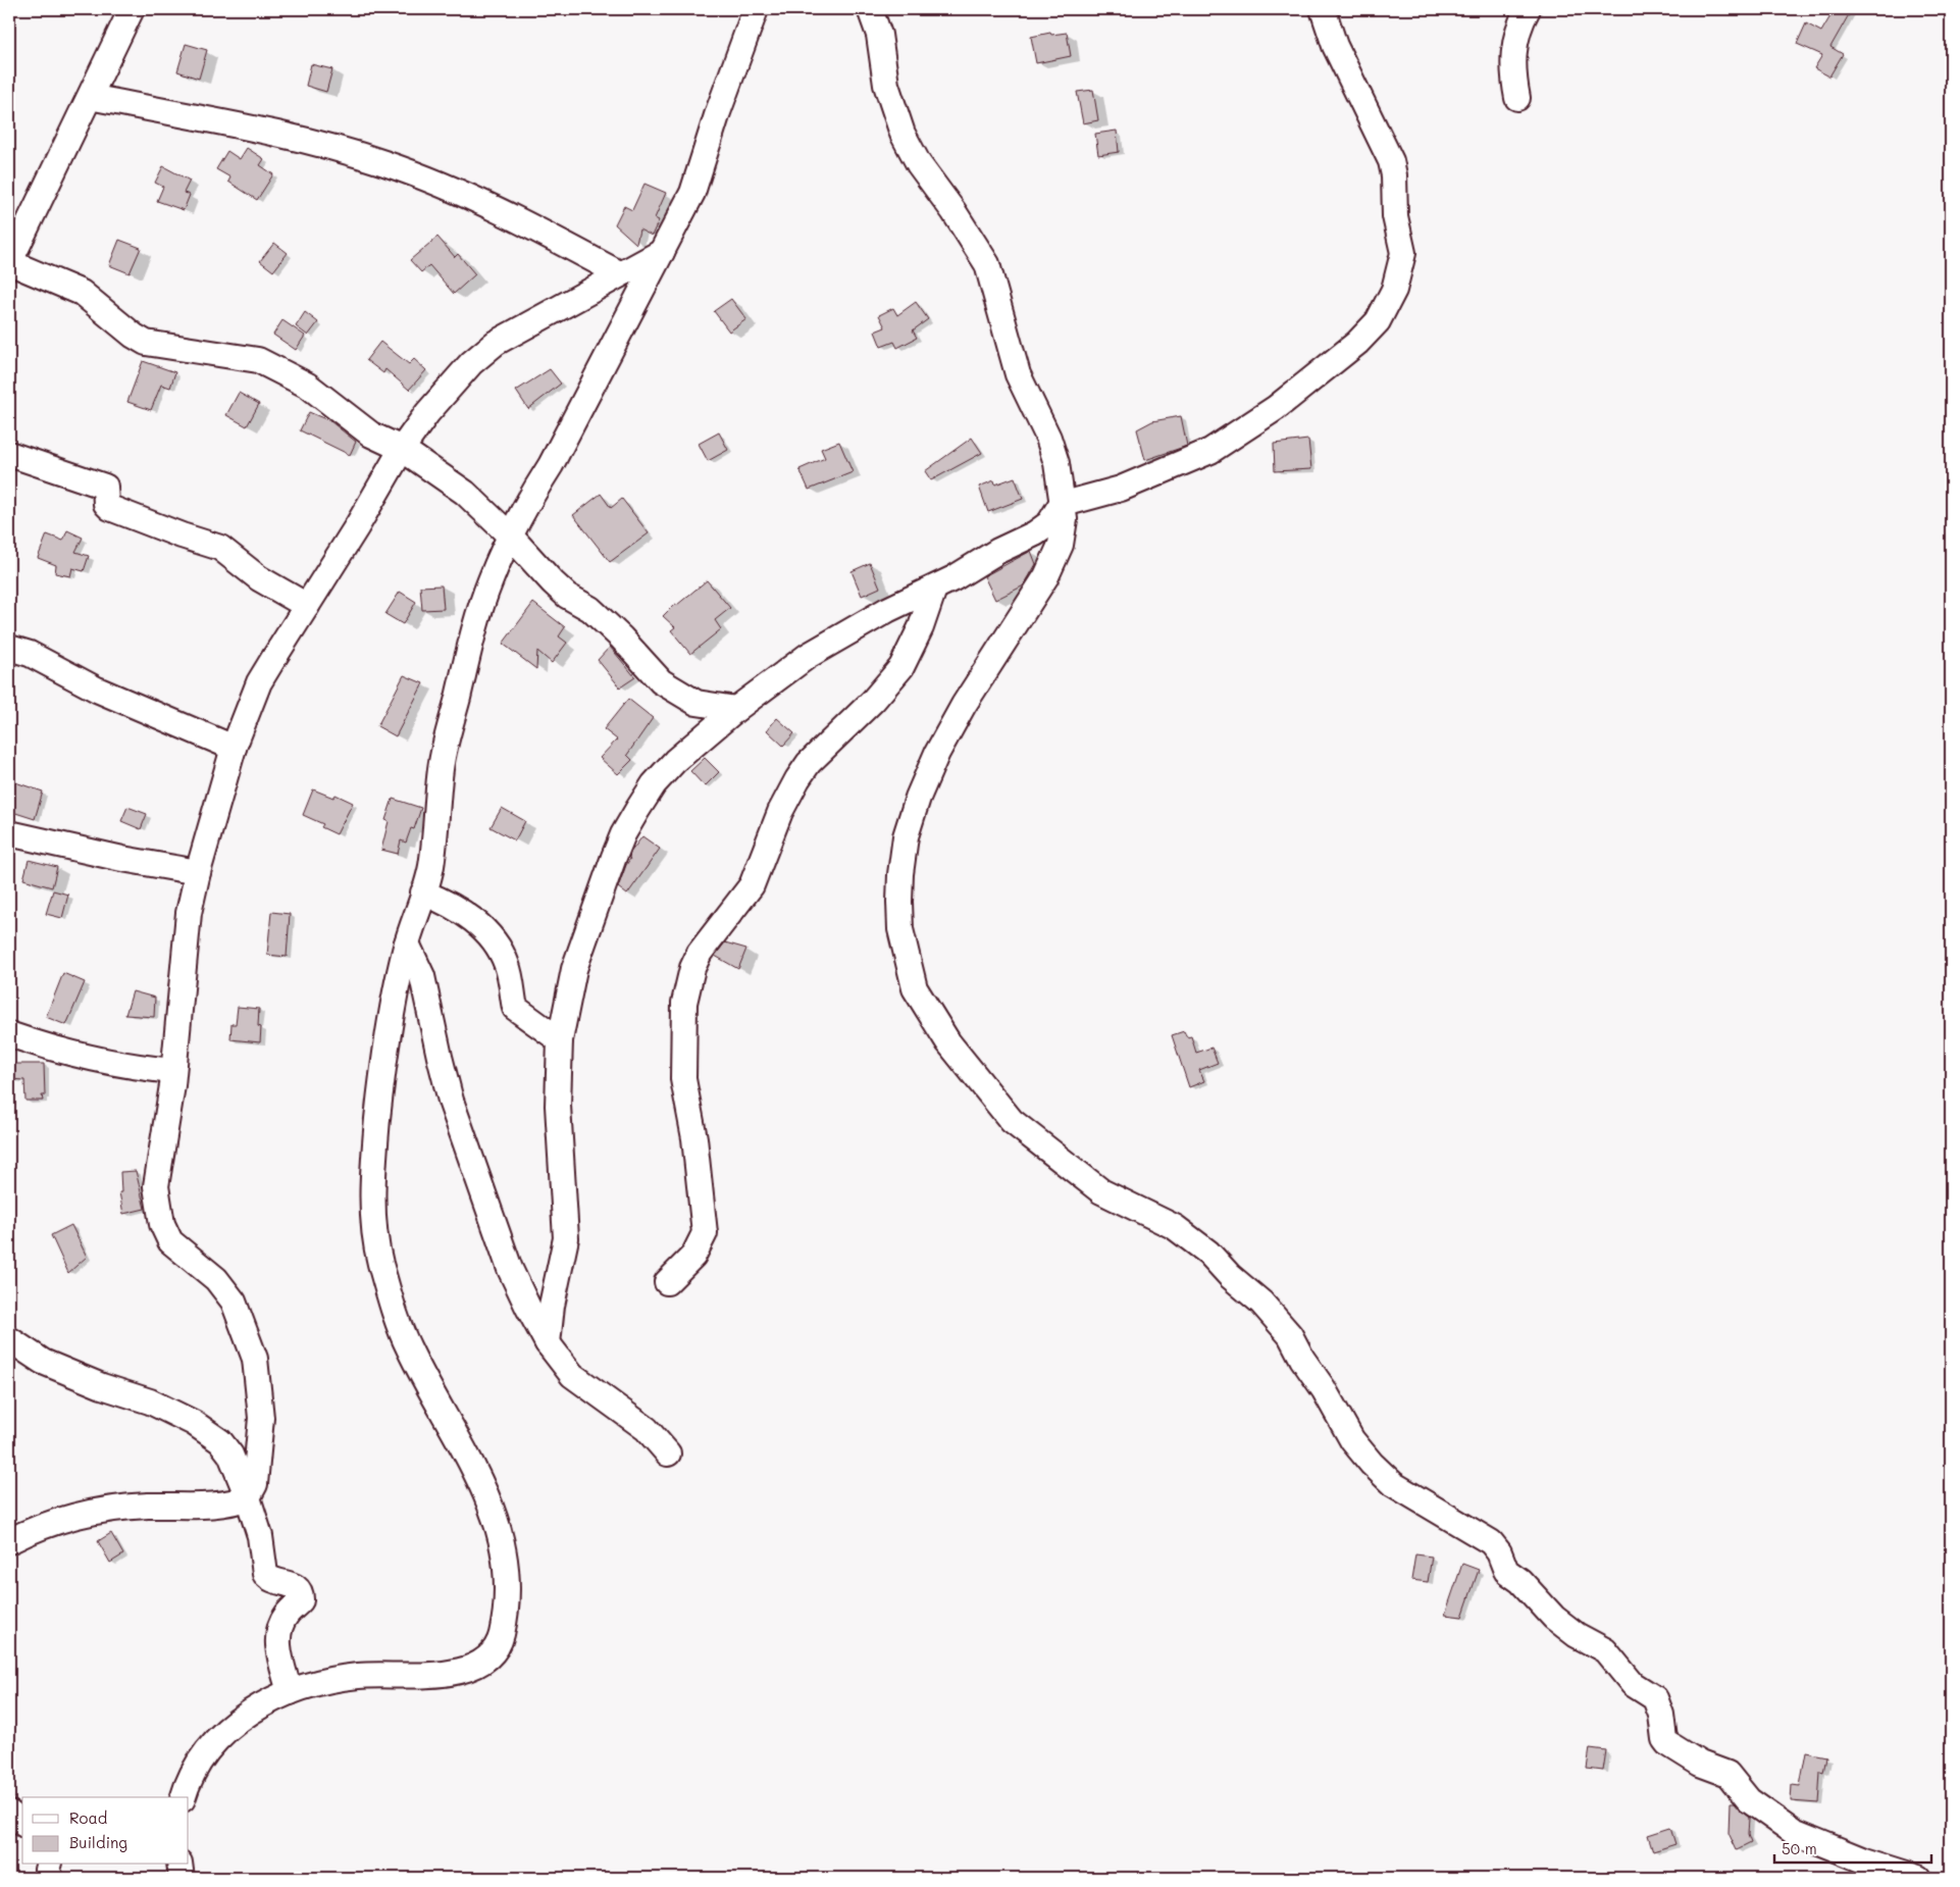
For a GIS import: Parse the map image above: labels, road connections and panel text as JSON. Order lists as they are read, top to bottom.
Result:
{
  "legend": ["Road", "Building"],
  "scale_bar": "50 m"
}
